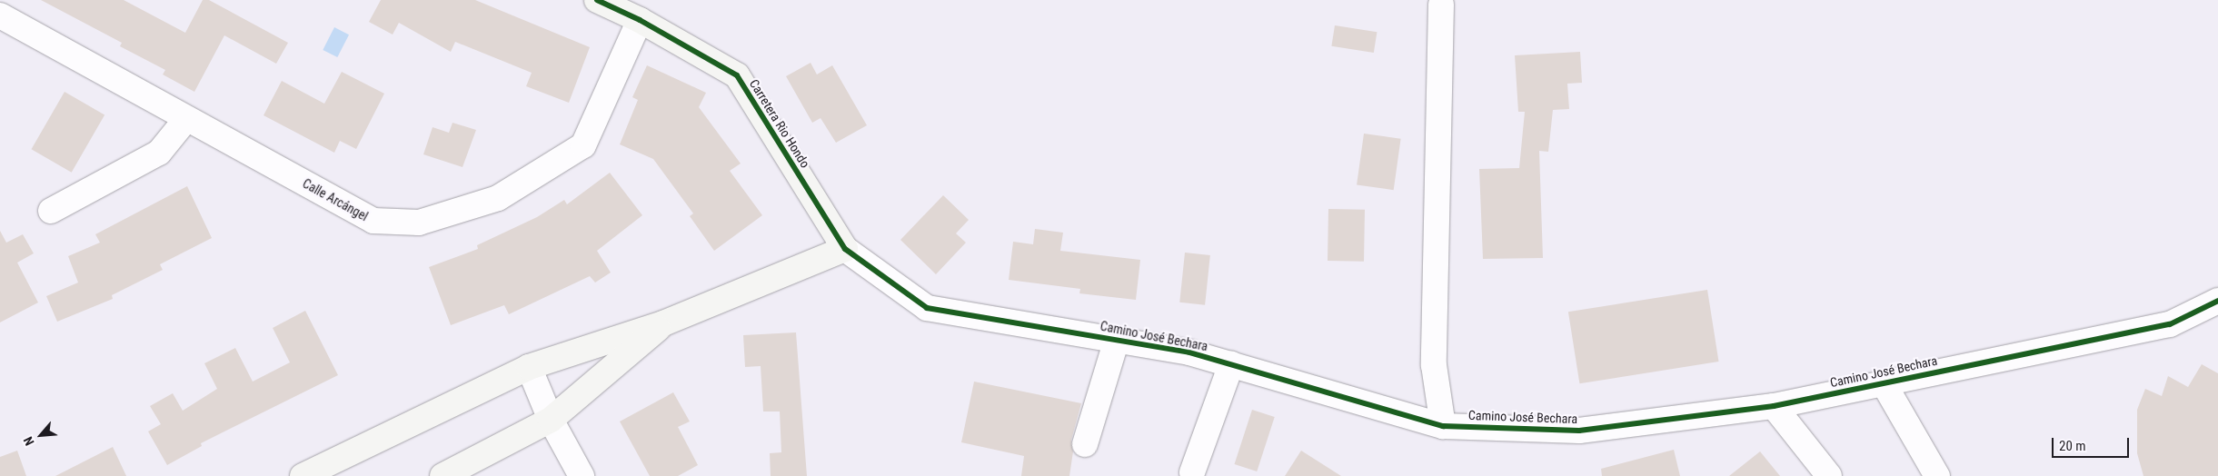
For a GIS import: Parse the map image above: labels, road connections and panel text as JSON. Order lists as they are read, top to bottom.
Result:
{
  "streets": {
    "street": ["Carretera Rio Hondo", "Calle Arcángel", "Camino José Bechara"]
  },
  "crossings": [
    ["Carretera Rio Hondo", "Calle Arcángel"],
    ["Carretera Rio Hondo", "Camino José Bechara"]
  ],
  "scale_bar": "20 m",
  "north": "bottom left"
}
